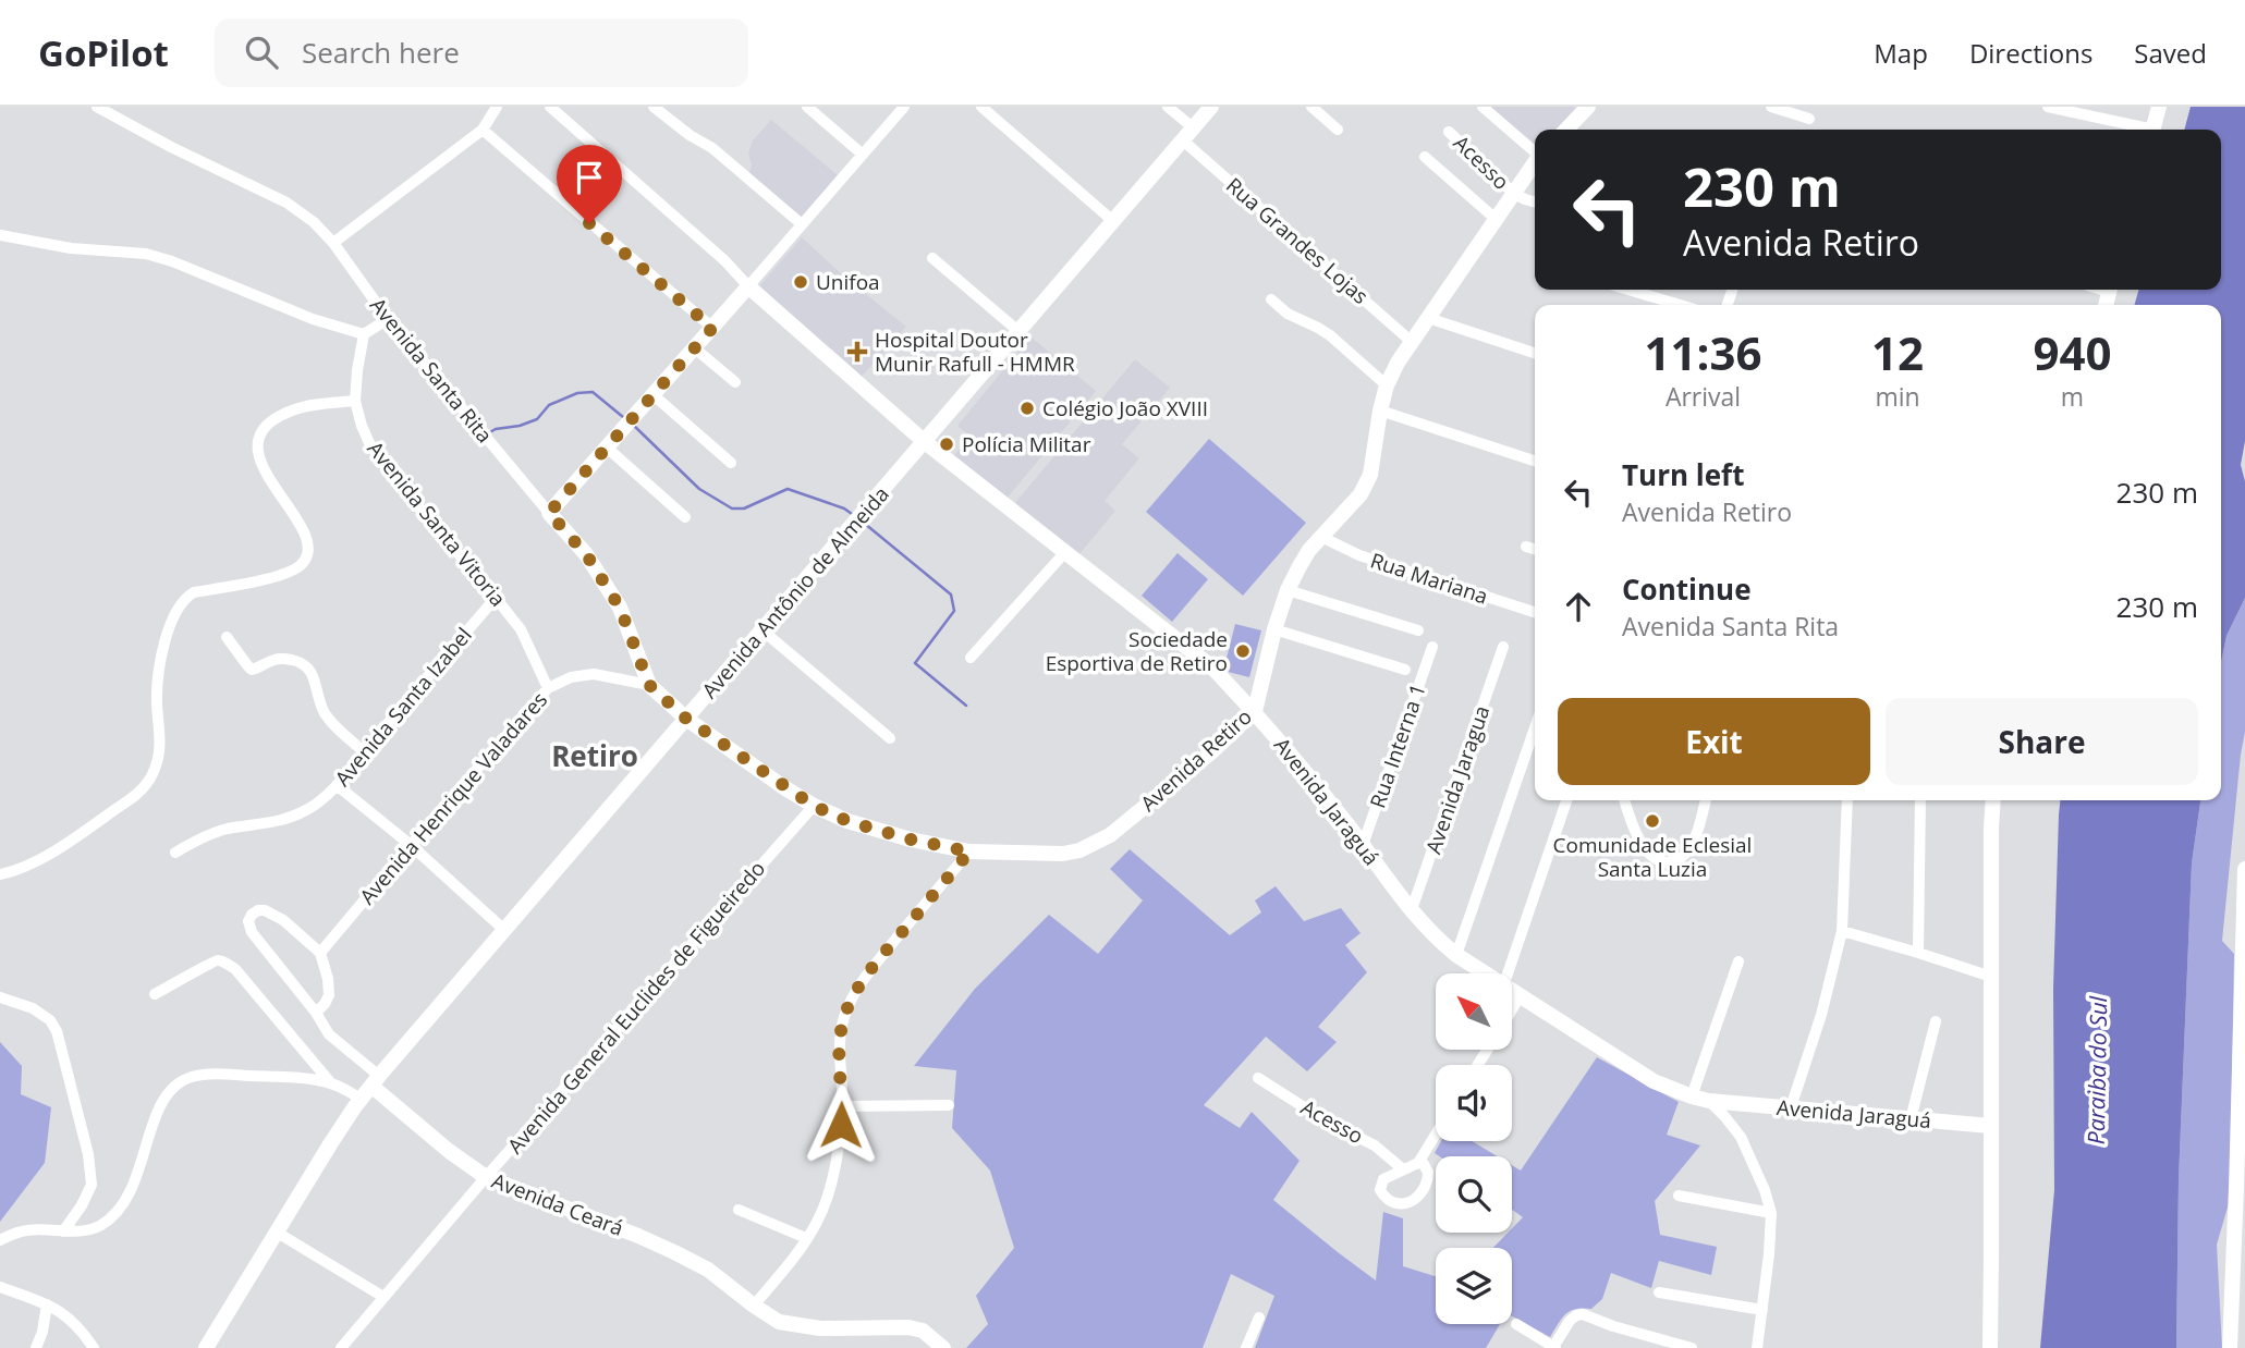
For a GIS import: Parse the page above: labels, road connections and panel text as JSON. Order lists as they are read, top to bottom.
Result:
{
  "streets": {
    "street": [
      "Acesso",
      "Rua Grandes Lojas",
      "Avenida Santa Rita",
      "Avenida Santa Vitoria",
      "Rua Mariana",
      "Avenida Antônio de Almeida",
      "Avenida Santa Izabel",
      "Rua Interna 1",
      "Avenida Retiro",
      "Avenida Jaragua",
      "Avenida Henrique Valadares",
      "Avenida Jaraguá",
      "Avenida General Euclides de Figueiredo",
      "Avenida Ceará"
    ]
  },
  "crossings": [
    ["Acesso", "Avenida Retiro"],
    ["Rua Grandes Lojas", "Avenida Antônio de Almeida"],
    ["Rua Grandes Lojas", "Avenida Retiro"],
    ["Avenida Santa Rita", "Avenida Antônio de Almeida"],
    ["Avenida Santa Rita", "Avenida Retiro"],
    ["Avenida Santa Rita", "Avenida Henrique Valadares"],
    ["Avenida Santa Vitoria", "Avenida Santa Izabel"],
    ["Avenida Santa Vitoria", "Avenida Henrique Valadares"],
    ["Rua Mariana", "Avenida Retiro"],
    ["Avenida Antônio de Almeida", "Avenida Retiro"],
    ["Avenida Antônio de Almeida", "Avenida Jaraguá"],
    ["Avenida Antônio de Almeida", "Avenida Ceará"],
    ["Rua Interna 1", "Avenida Jaraguá"],
    ["Avenida Retiro", "Avenida Jaraguá"],
    ["Avenida Retiro", "Avenida General Euclides de Figueiredo"],
    ["Avenida Jaragua", "Avenida Jaraguá"],
    ["Avenida General Euclides de Figueiredo", "Avenida Ceará"]
  ],
  "districts": ["Retiro"],
  "water": ["Paraiba do Sul"],
  "places": {
    "other": [
      "Unifoa",
      "Colégio João XVIII",
      "Polícia Militar",
      "Sociedade Esportiva de Retiro",
      "Comunidade Eclesial Santa Luzia"
    ],
    "health": ["Hospital Doutor Munir Rafull - HMMR"]
  },
  "north": "top left",
  "page": {
    "header": "GoPilot",
    "search": "Search here",
    "nav": ["Map", "Directions", "Saved"],
    "turn": ["230 m", "Avenida Retiro"],
    "eta": [
      "11:36",
      "Arrival",
      "12",
      "min",
      "940",
      "m"
    ],
    "list": [
      {
        "name": "Turn left",
        "note": "Avenida Retiro",
        "value": "230 m"
      },
      {
        "name": "Continue",
        "note": "Avenida Santa Rita",
        "value": "230 m"
      }
    ],
    "buttons": ["Exit", "Share"]
  }
}
